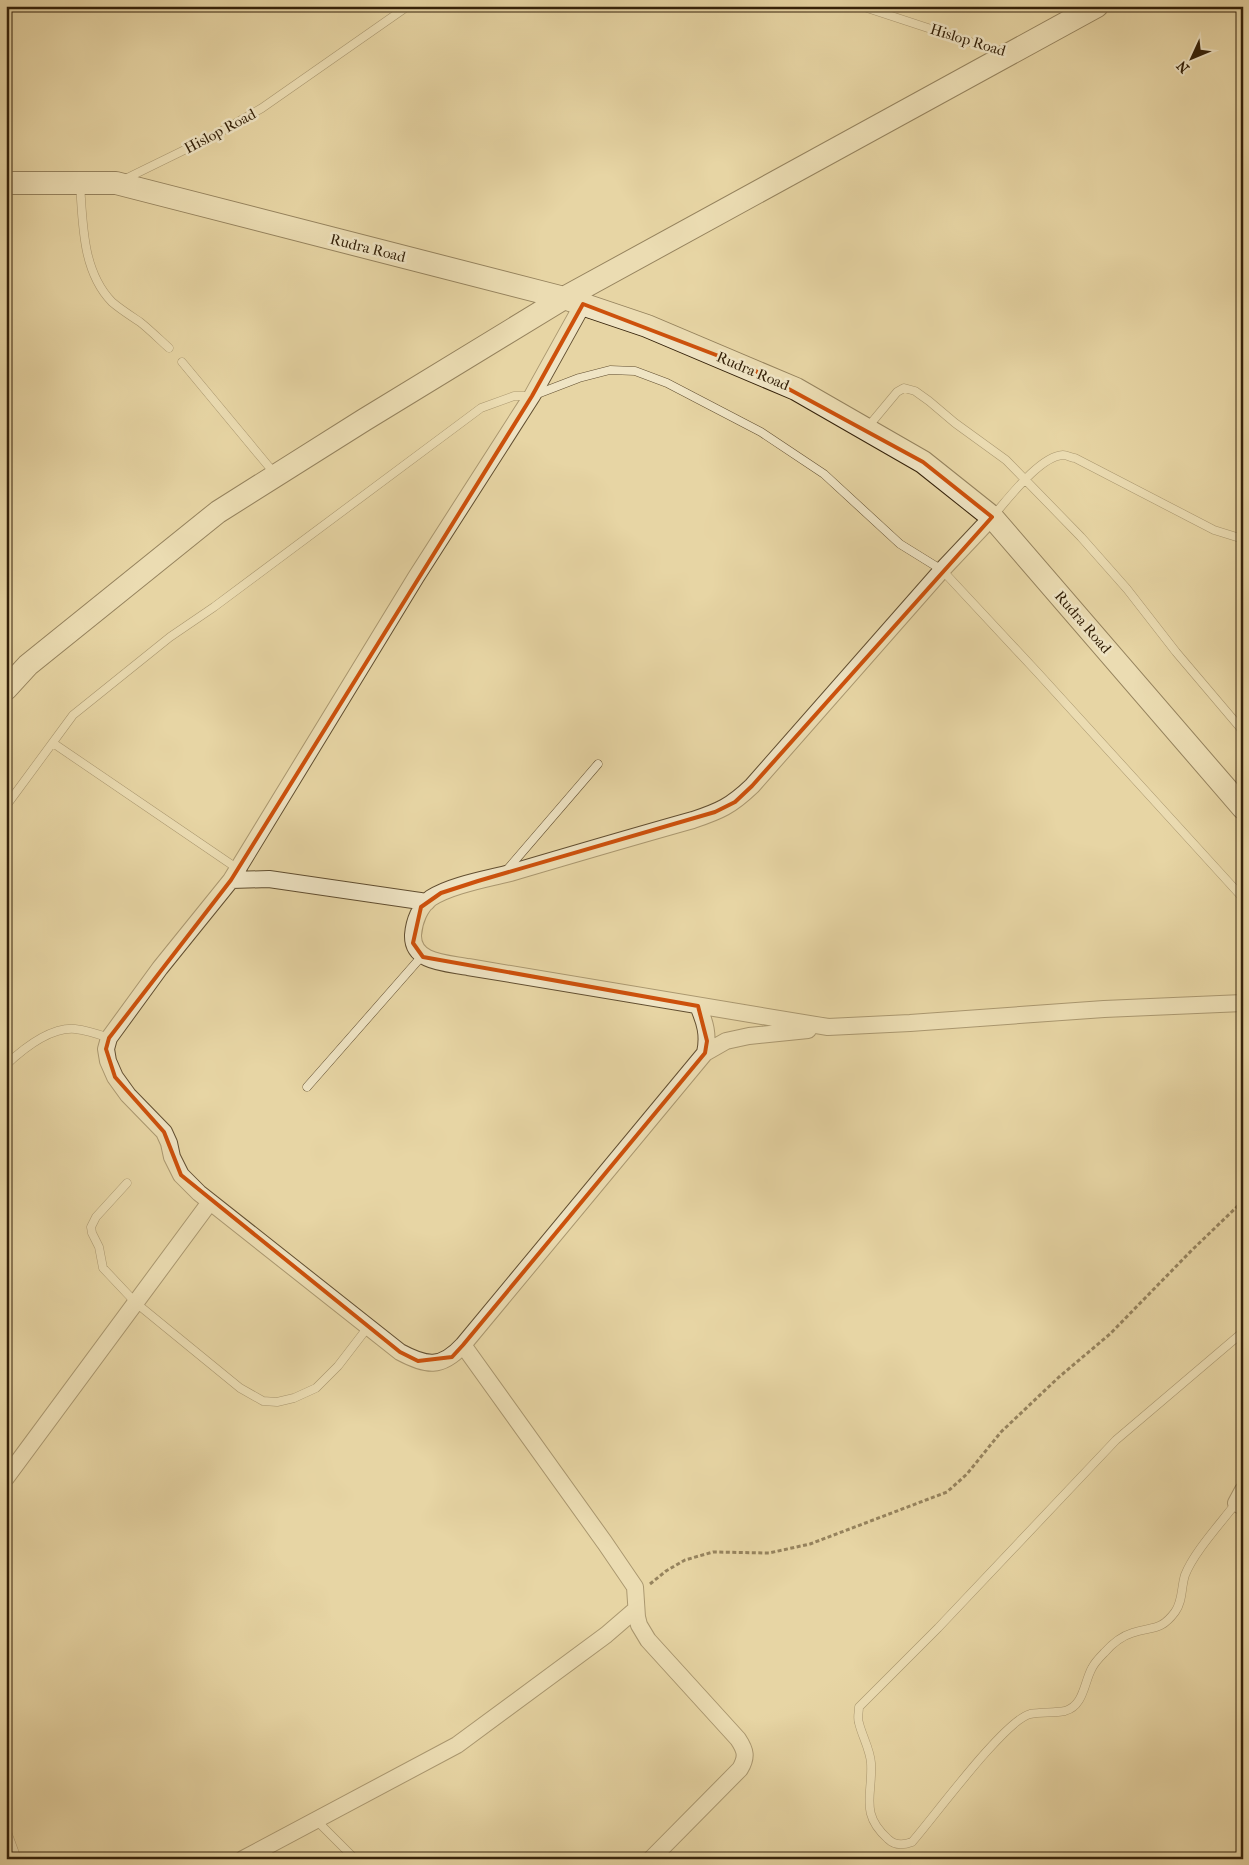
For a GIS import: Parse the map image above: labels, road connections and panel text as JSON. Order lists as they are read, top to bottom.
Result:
{
  "streets": {
    "street": ["Hislop Road", "Rudra Road"]
  },
  "crossings": [
    ["Hislop Road", "Rudra Road"]
  ],
  "north": "bottom left"
}
